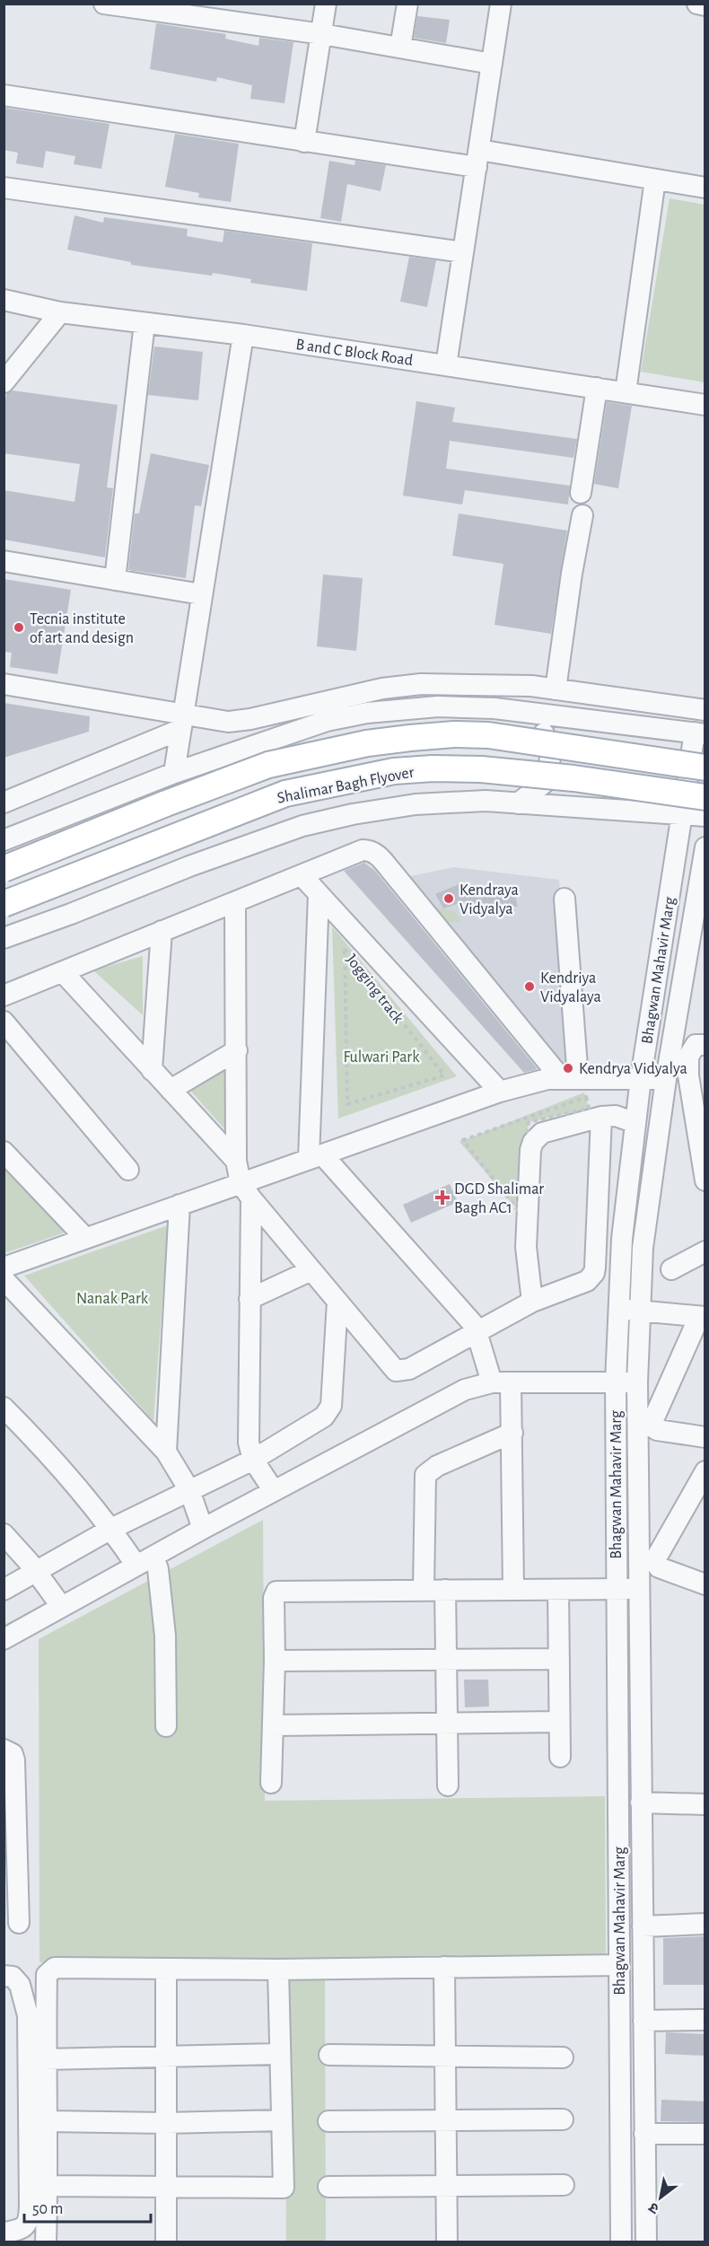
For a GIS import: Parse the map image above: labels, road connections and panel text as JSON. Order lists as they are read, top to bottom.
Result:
{
  "streets": {
    "main road": ["Shalimar Bagh Flyover"],
    "street": ["B and C Block Road", "Bhagwan Mahavir Marg"],
    "path": ["Jogging track"]
  },
  "parks": ["Fulwari Park", "Nanak Park"],
  "places": {
    "other": [
      "Tecnia institute of art and design",
      "Kendraya Vidyalya",
      "Kendriya Vidyalaya",
      "Kendrya Vidyalya"
    ],
    "health": ["DGD Shalimar Bagh AC1"]
  },
  "scale_bar": "50 m",
  "north": "bottom left"
}
